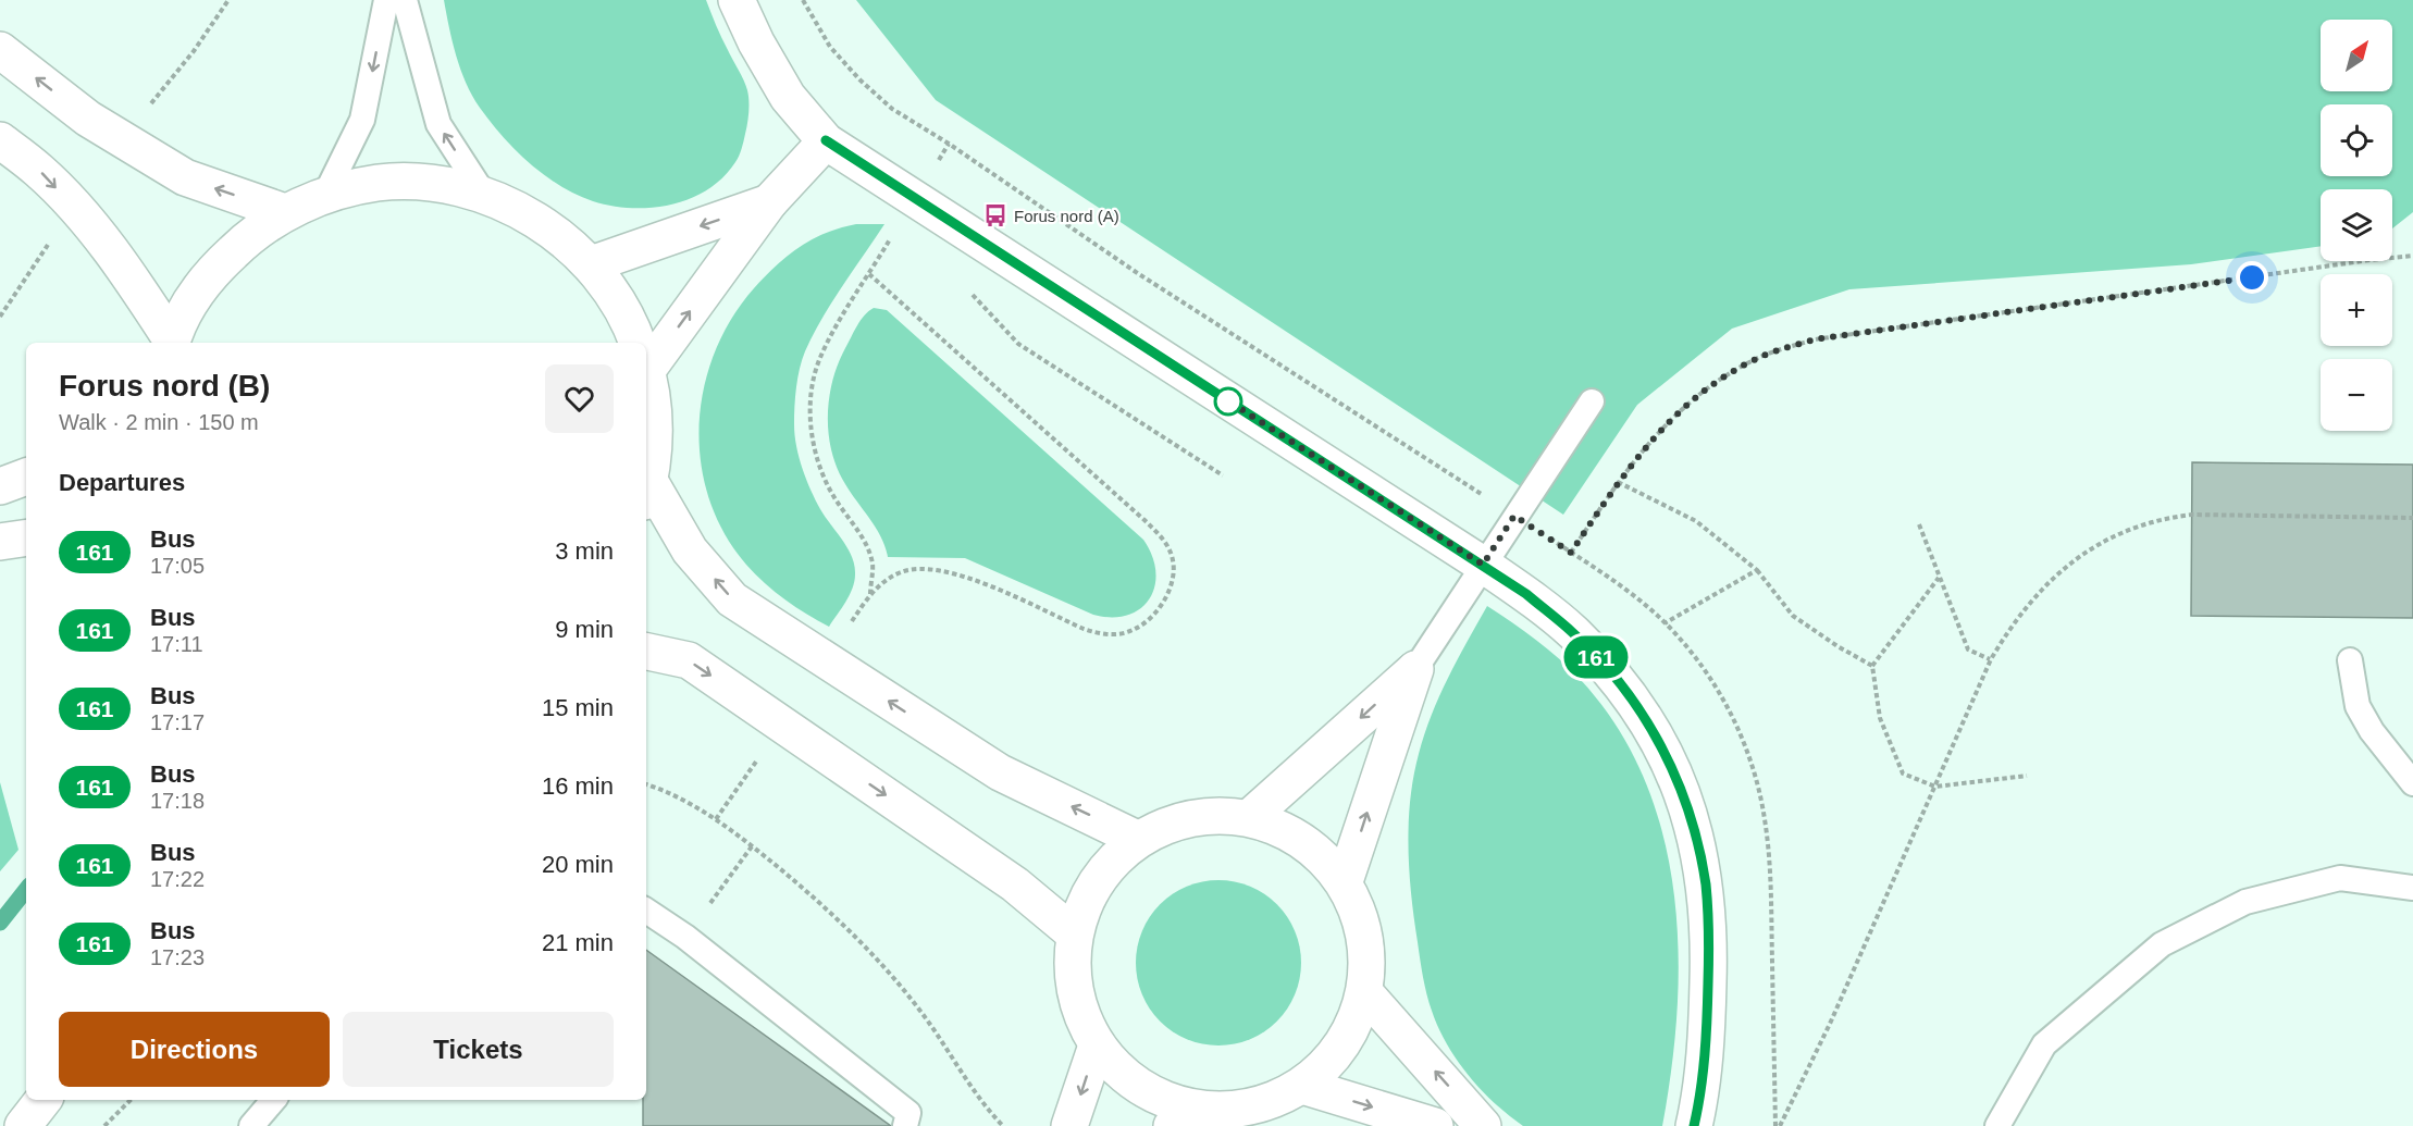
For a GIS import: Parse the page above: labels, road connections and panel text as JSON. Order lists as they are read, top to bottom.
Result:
{
  "places": {
    "bus stop": ["Forus nord (A)"]
  },
  "lines": ["bus line 161"],
  "north": "top right",
  "page": {
    "on_map": "161",
    "map_buttons": ["+", "−"],
    "heading": [
      ["Forus nord (B)", "Walk · 2 min · 150 m"],
      "Departures"
    ],
    "list": [
      {
        "mark": "161",
        "name": "Bus",
        "note": "17:05",
        "value": "3 min"
      },
      {
        "mark": "161",
        "name": "Bus",
        "note": "17:11",
        "value": "9 min"
      },
      {
        "mark": "161",
        "name": "Bus",
        "note": "17:17",
        "value": "15 min"
      },
      {
        "mark": "161",
        "name": "Bus",
        "note": "17:18",
        "value": "16 min"
      },
      {
        "mark": "161",
        "name": "Bus",
        "note": "17:22",
        "value": "20 min"
      },
      {
        "mark": "161",
        "name": "Bus",
        "note": "17:23",
        "value": "21 min"
      }
    ],
    "buttons": ["Directions", "Tickets"]
  }
}
